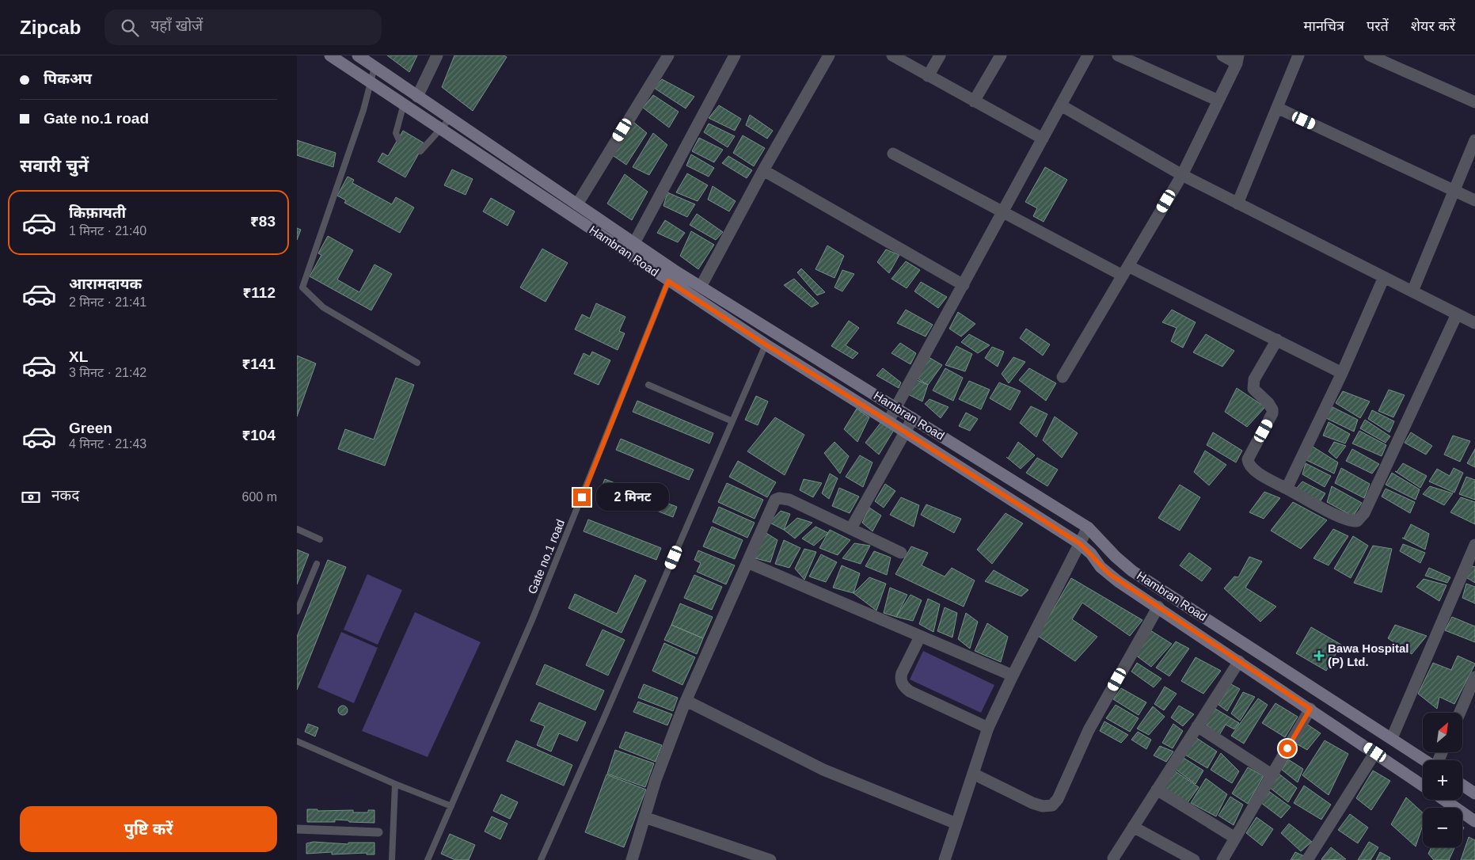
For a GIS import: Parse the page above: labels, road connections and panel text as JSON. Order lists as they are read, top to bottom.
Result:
{
  "streets": {
    "main road": ["Hambran Road"],
    "lane": ["Gate no.1 road"]
  },
  "crossings": [
    ["Hambran Road", "Gate no.1 road"]
  ],
  "places": {
    "health": ["Bawa Hospital (P) Ltd."]
  },
  "north": "top right",
  "page": {
    "header": "Zipcab",
    "search": "यहाँ खोजें",
    "nav": ["मानचित्र", "परतें", "शेयर करें"],
    "banner": ["पिकअप", "Gate no.1 road"],
    "heading": "सवारी चुनें",
    "list": [
      {
        "name": "किफ़ायती",
        "note": "1 मिनट · 21:40",
        "value": "₹83"
      },
      {
        "name": "आरामदायक",
        "note": "2 मिनट · 21:41",
        "value": "₹112"
      },
      {
        "name": "XL",
        "note": "3 मिनट · 21:42",
        "value": "₹141"
      },
      {
        "name": "Green",
        "note": "4 मिनट · 21:43",
        "value": "₹104"
      }
    ],
    "pay": ["नकद", "600 m"],
    "bubble": "2 मिनट",
    "map_buttons": ["+", "−"],
    "buttons": "पुष्टि करें"
  }
}
